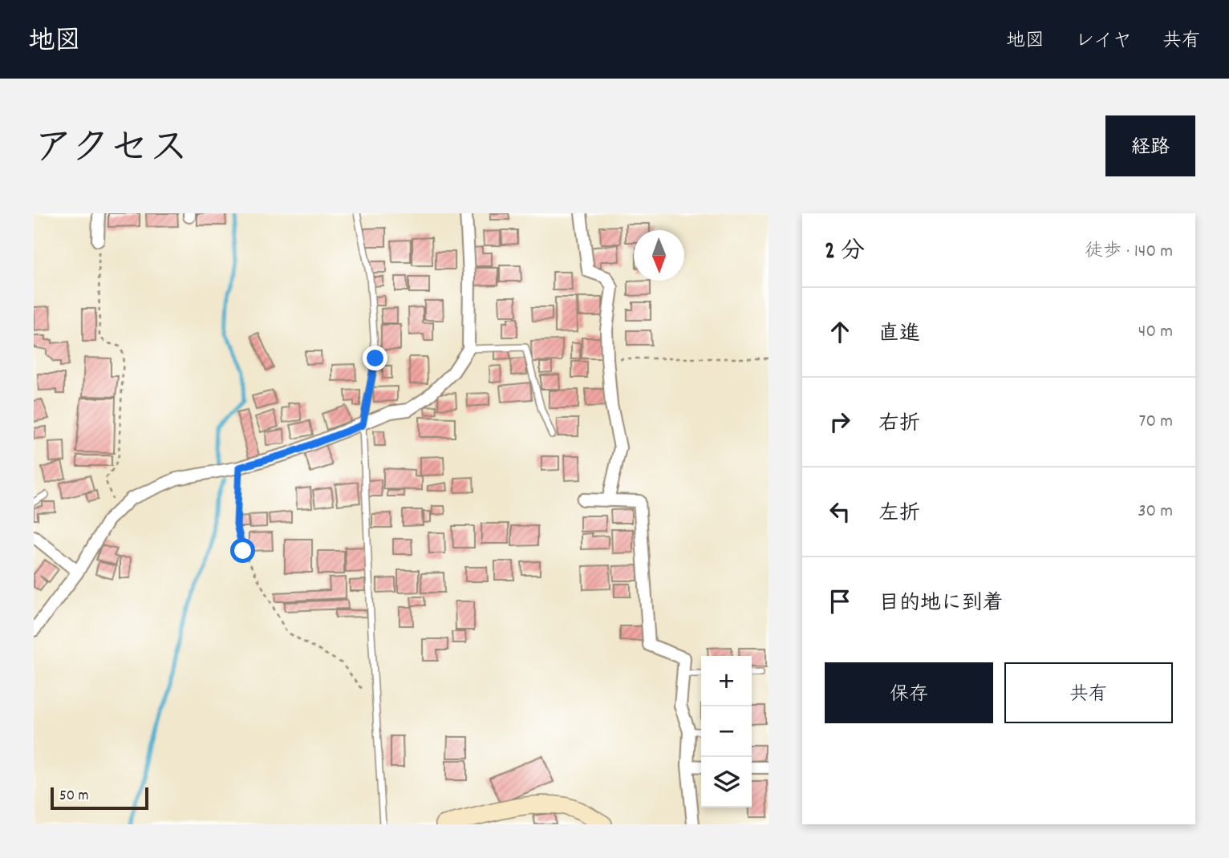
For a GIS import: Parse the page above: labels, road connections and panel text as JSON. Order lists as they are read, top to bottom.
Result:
{
  "scale_bar": "50 m",
  "north": "bottom",
  "page": {
    "header": "地図",
    "nav": ["地図", "レイヤ", "共有"],
    "title": "アクセス",
    "buttons": [
      "経路",
      ["保存", "共有"]
    ],
    "heading": ["2 分", "徒歩 · 140 m"],
    "list": [
      ["直進", "40 m"],
      ["右折", "70 m"],
      ["左折", "30 m"],
      "目的地に到着"
    ],
    "map_buttons": ["+", "−"],
    "scale": "50 m"
  }
}
